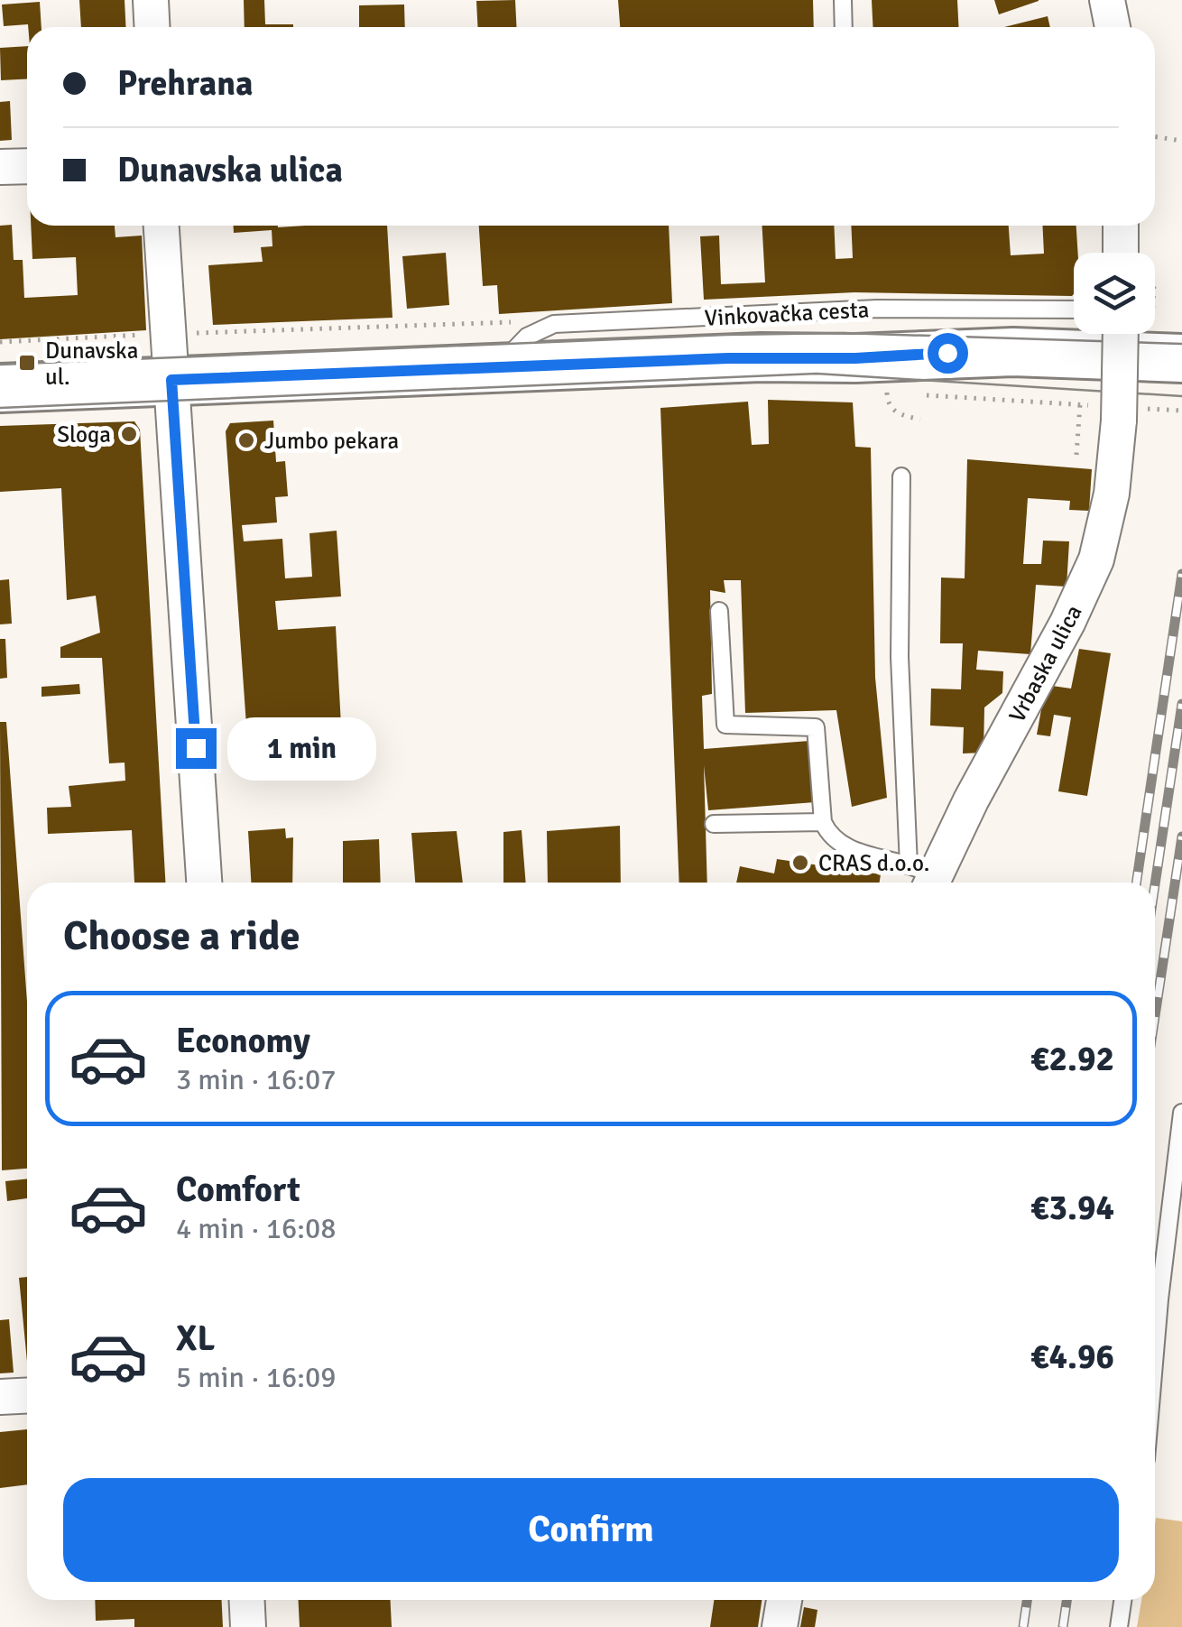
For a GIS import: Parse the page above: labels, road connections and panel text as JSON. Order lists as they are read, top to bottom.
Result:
{
  "streets": {
    "main road": ["Vinkovačka cesta"],
    "street": ["Vrbaska ulica"]
  },
  "crossings": [
    ["Vinkovačka cesta", "Vrbaska ulica"]
  ],
  "places": {
    "transit": ["Dunavska ul."],
    "other": ["Sloga", "Jumbo pekara", "CRAS d.o.o."]
  },
  "page": {
    "banner": ["Prehrana", "Dunavska ulica"],
    "bubble": "1 min",
    "heading": "Choose a ride",
    "list": [
      {
        "name": "Economy",
        "note": "3 min · 16:07",
        "value": "€2.92"
      },
      {
        "name": "Comfort",
        "note": "4 min · 16:08",
        "value": "€3.94"
      },
      {
        "name": "XL",
        "note": "5 min · 16:09",
        "value": "€4.96"
      }
    ],
    "buttons": "Confirm"
  }
}
